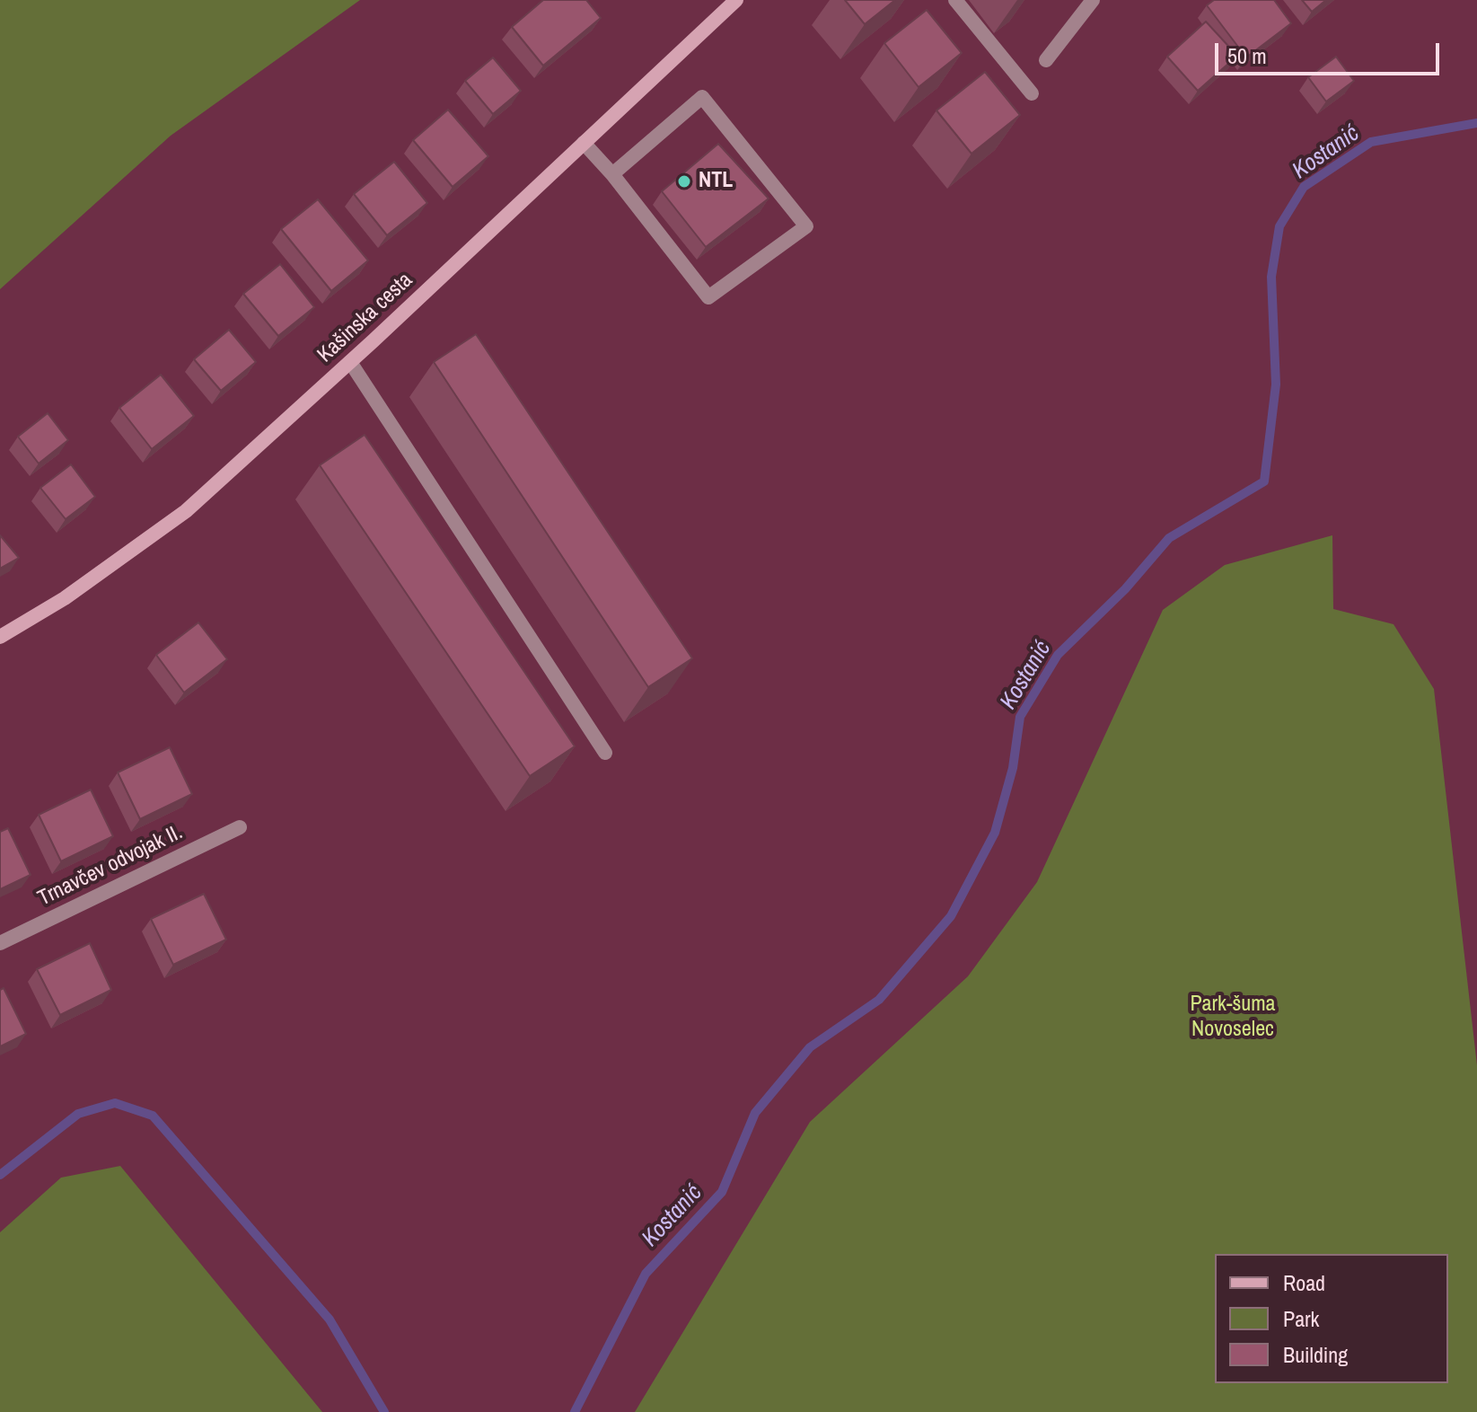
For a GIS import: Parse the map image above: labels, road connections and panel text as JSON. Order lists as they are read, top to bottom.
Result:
{
  "streets": {
    "main road": ["Kašinska cesta"],
    "street": ["Trnavčev odvojak II."]
  },
  "water": ["Kostanić"],
  "parks": ["Park-šuma Novoselec"],
  "places": ["NTL"],
  "legend": ["Road", "Park", "Building"],
  "scale_bar": "50 m"
}
